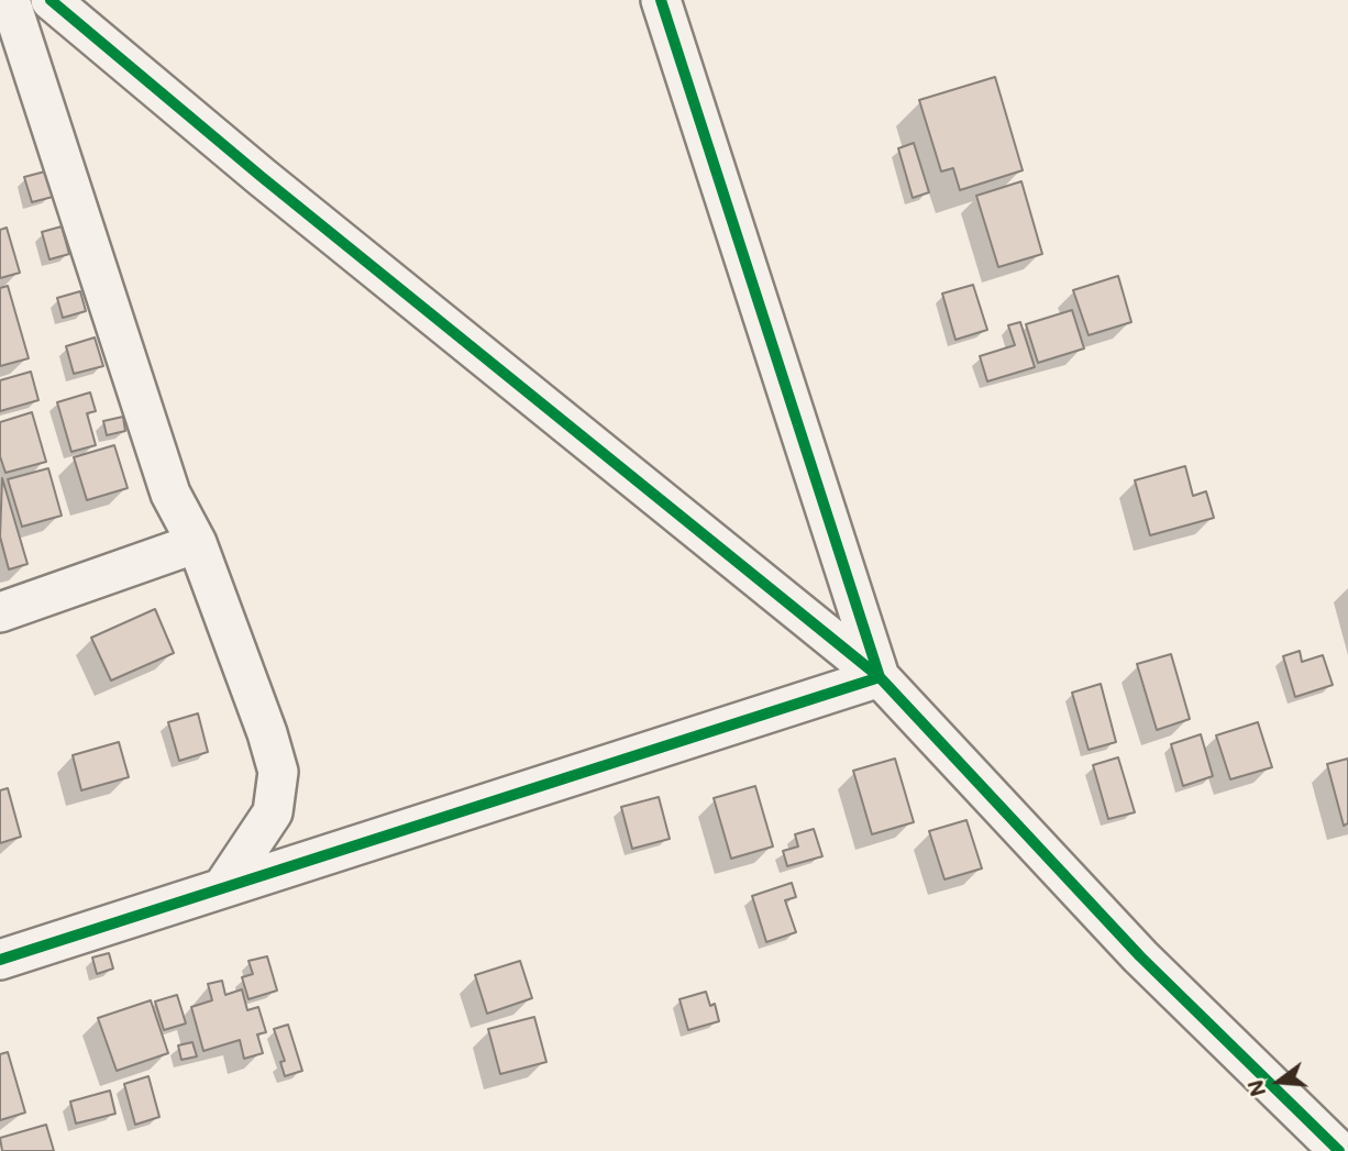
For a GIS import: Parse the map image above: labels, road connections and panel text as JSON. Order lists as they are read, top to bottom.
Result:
{
  "north": "left"
}
